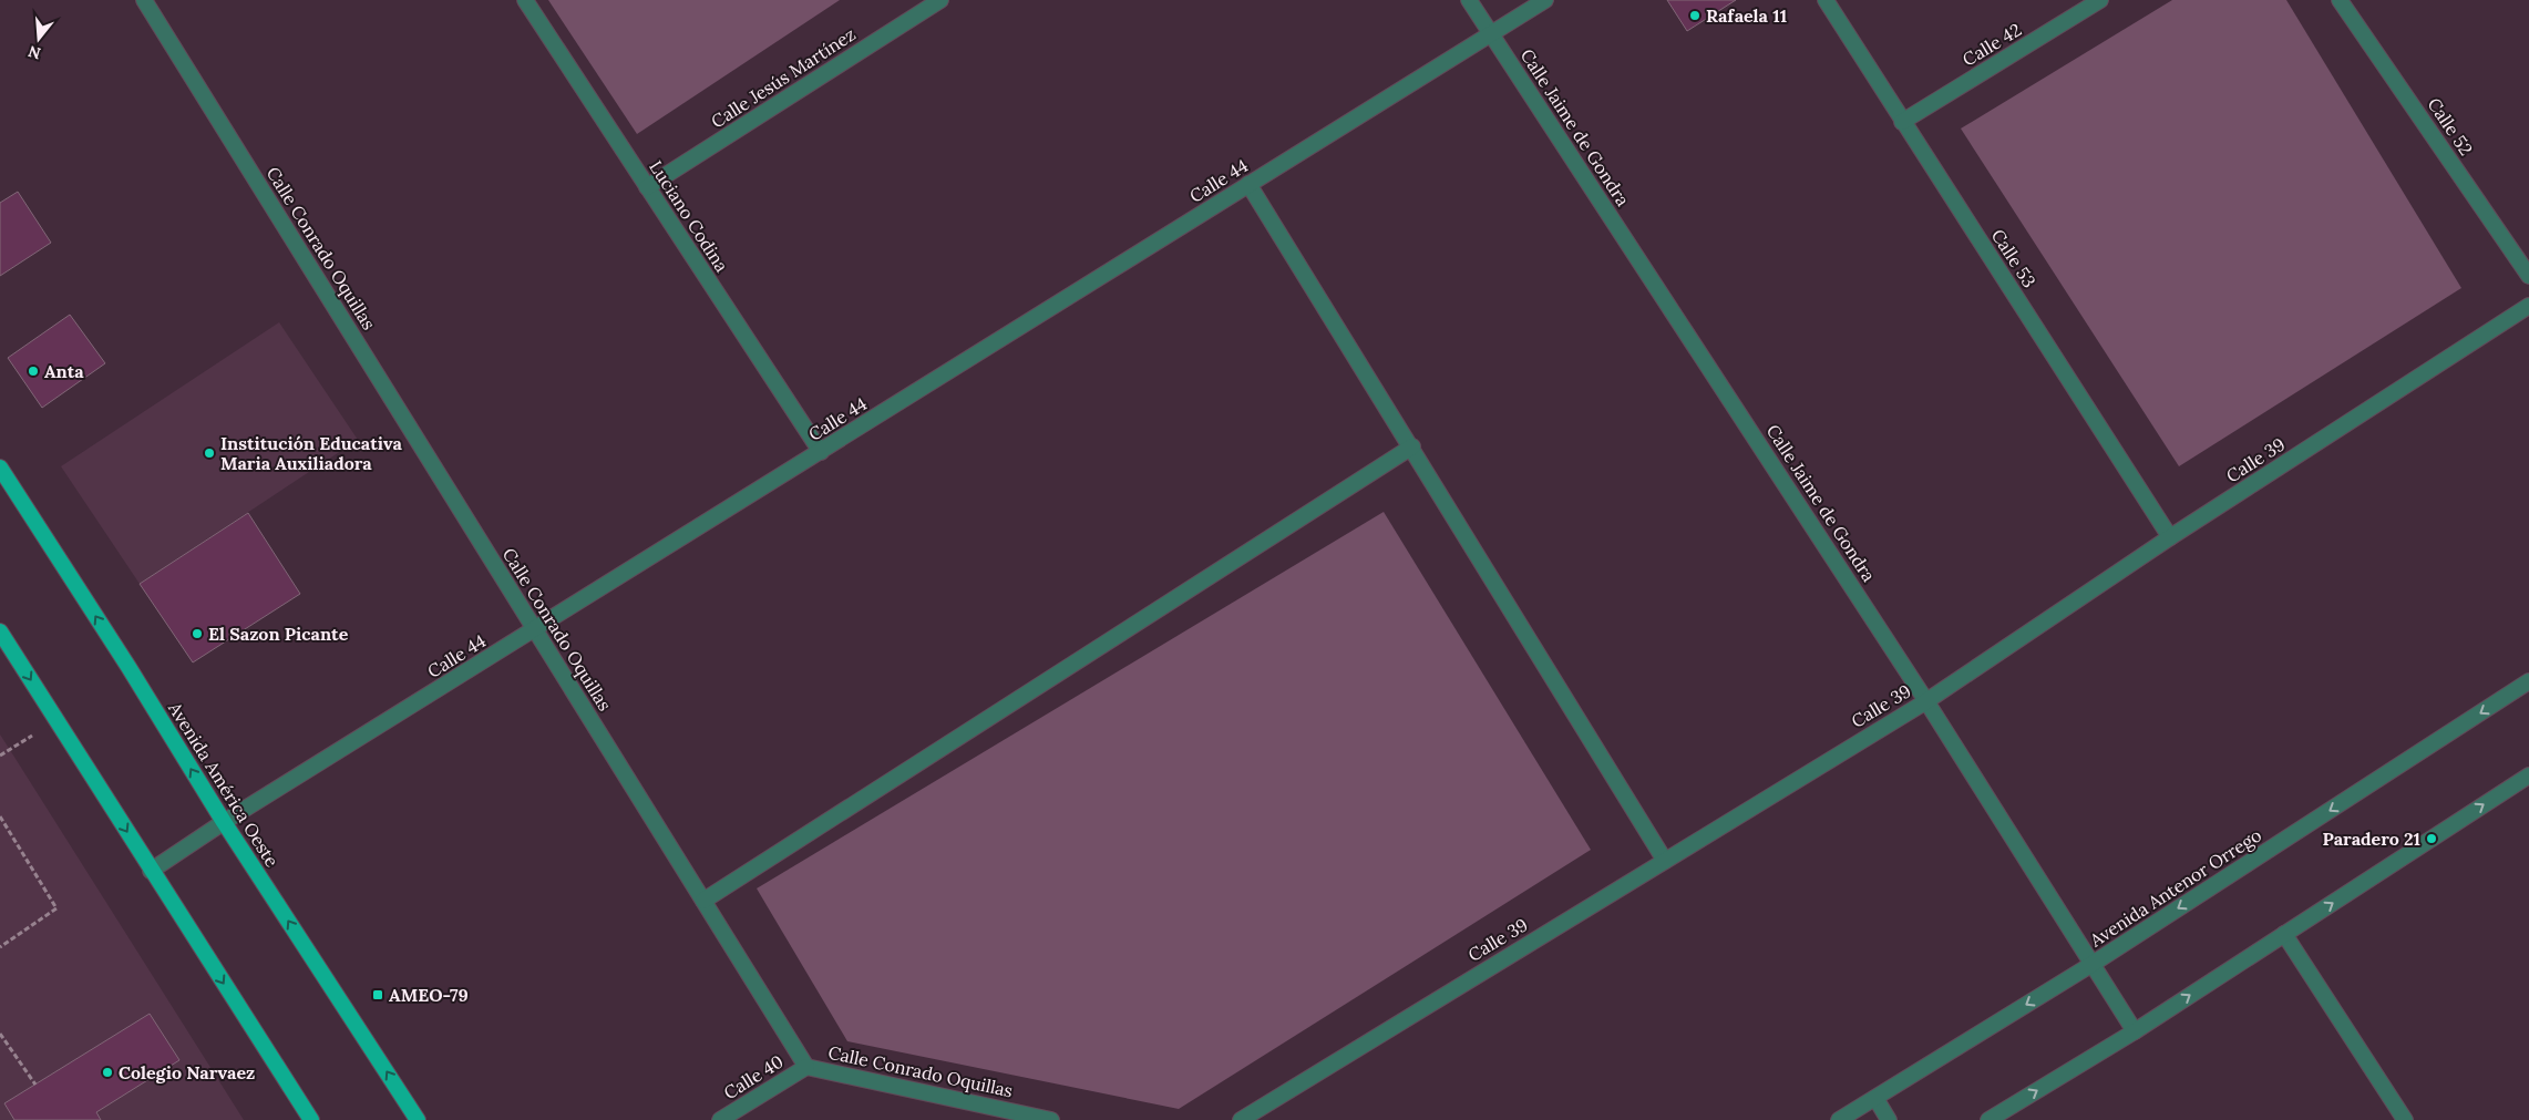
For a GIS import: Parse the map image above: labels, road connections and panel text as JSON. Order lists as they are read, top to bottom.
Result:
{
  "streets": {
    "main road": ["Avenida América Oeste"],
    "street": [
      "Calle 42",
      "Calle Jesús Martínez",
      "Calle 52",
      "Calle Jaime de Gondra",
      "Calle 44",
      "Luciano Codina",
      "Calle Conrado Oquillas",
      "Calle 53",
      "Calle 39",
      "Avenida Antenor Orrego",
      "Calle 40"
    ]
  },
  "crossings": [
    ["Calle 42", "Calle 53"],
    ["Calle Jesús Martínez", "Luciano Codina"],
    ["Calle Jaime de Gondra", "Calle 44"],
    ["Calle Jaime de Gondra", "Calle 39"],
    ["Calle Jaime de Gondra", "Avenida Antenor Orrego"],
    ["Calle 44", "Luciano Codina"],
    ["Calle 44", "Calle Conrado Oquillas"],
    ["Calle 44", "Avenida América Oeste"],
    ["Calle Conrado Oquillas", "Calle 40"],
    ["Calle 53", "Calle 39"]
  ],
  "places": {
    "other": [
      "Rafaela 11",
      "Anta",
      "Institución Educativa Maria Auxiliadora",
      "El Sazon Picante",
      "Paradero 21",
      "Colegio Narvaez"
    ],
    "transit": ["AMEO-79"]
  },
  "north": "bottom"
}
